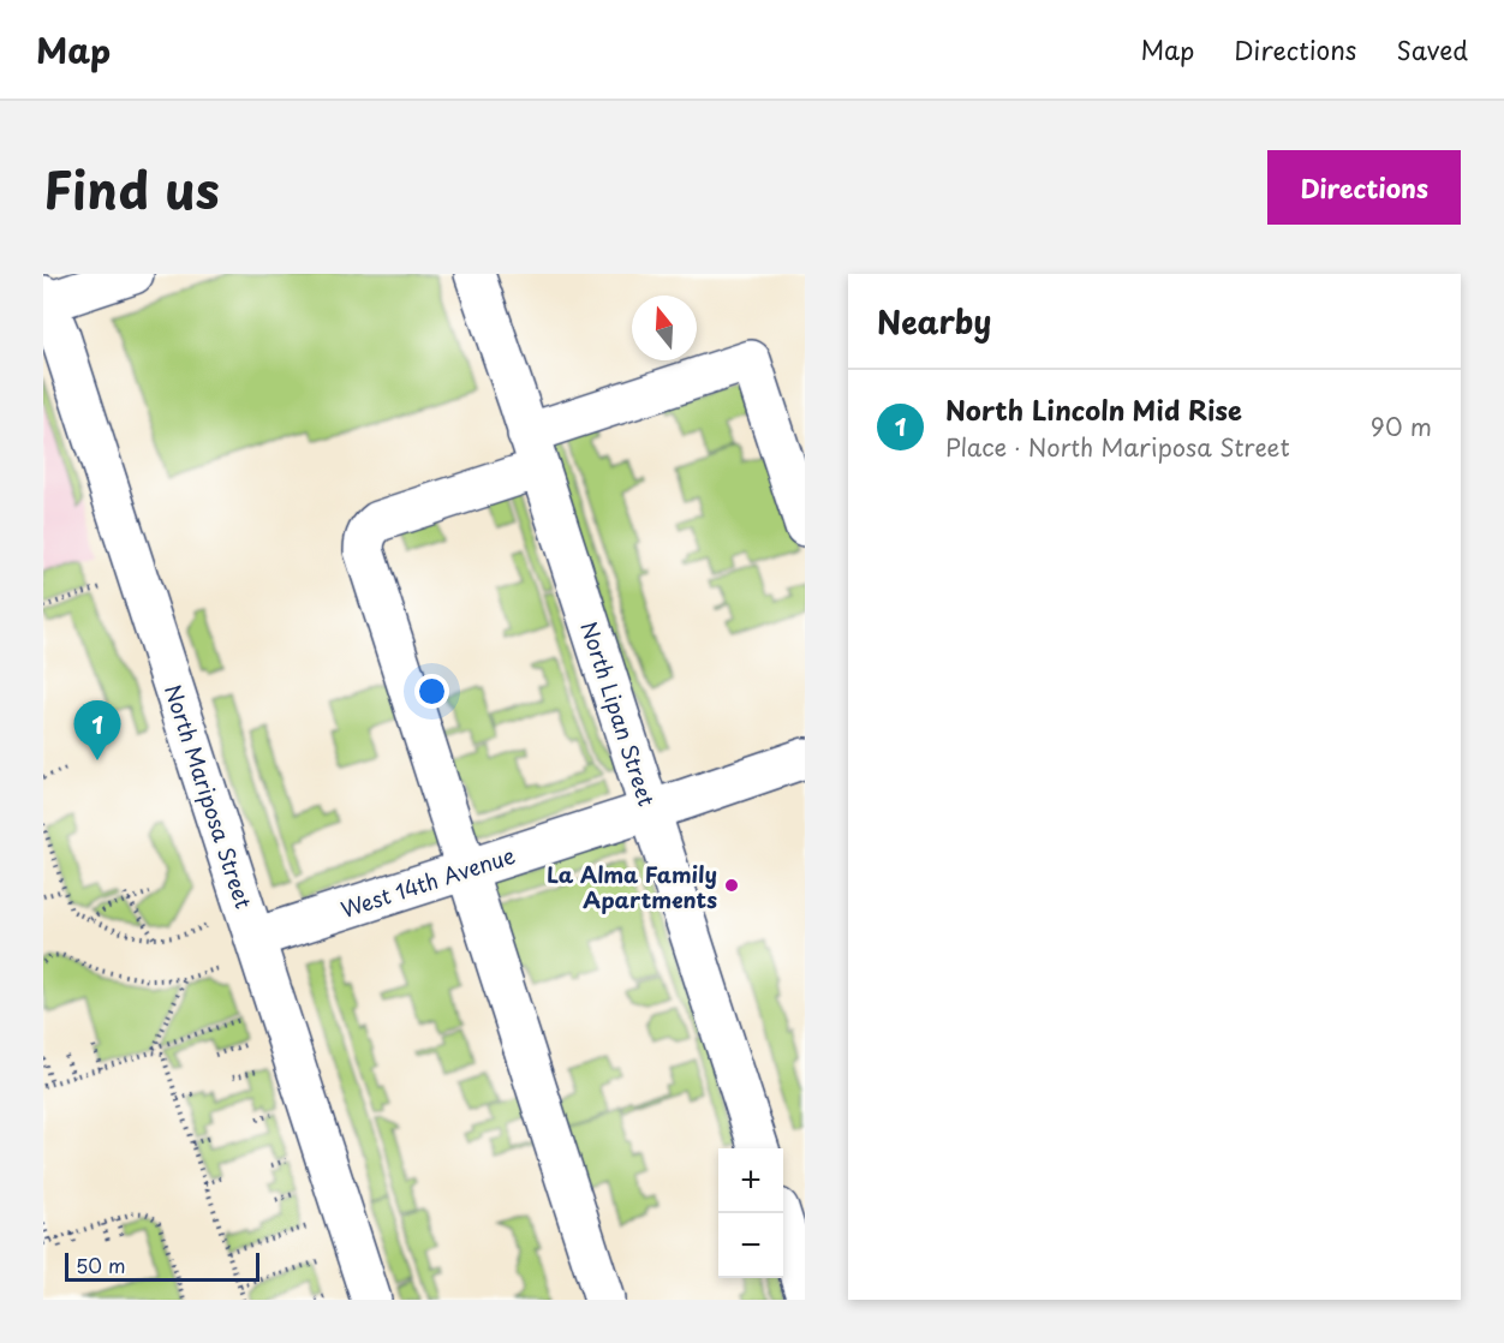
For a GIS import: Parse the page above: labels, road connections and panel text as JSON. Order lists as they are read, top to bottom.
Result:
{
  "streets": {
    "street": ["North Lipan Street", "North Mariposa Street", "West 14th Avenue"]
  },
  "crossings": [
    ["North Lipan Street", "West 14th Avenue"],
    ["North Mariposa Street", "West 14th Avenue"]
  ],
  "places": ["La Alma Family Apartments"],
  "scale_bar": "50 m",
  "north": "top",
  "page": {
    "header": "Map",
    "nav": ["Map", "Directions", "Saved"],
    "title": "Find us",
    "buttons": "Directions",
    "heading": "Nearby",
    "list": [
      {
        "mark": "1",
        "name": "North Lincoln Mid Rise",
        "note": "Place · North Mariposa Street",
        "value": "90 m"
      }
    ],
    "pins": "1",
    "map_buttons": ["+", "−"],
    "scale": "50 m"
  }
}
